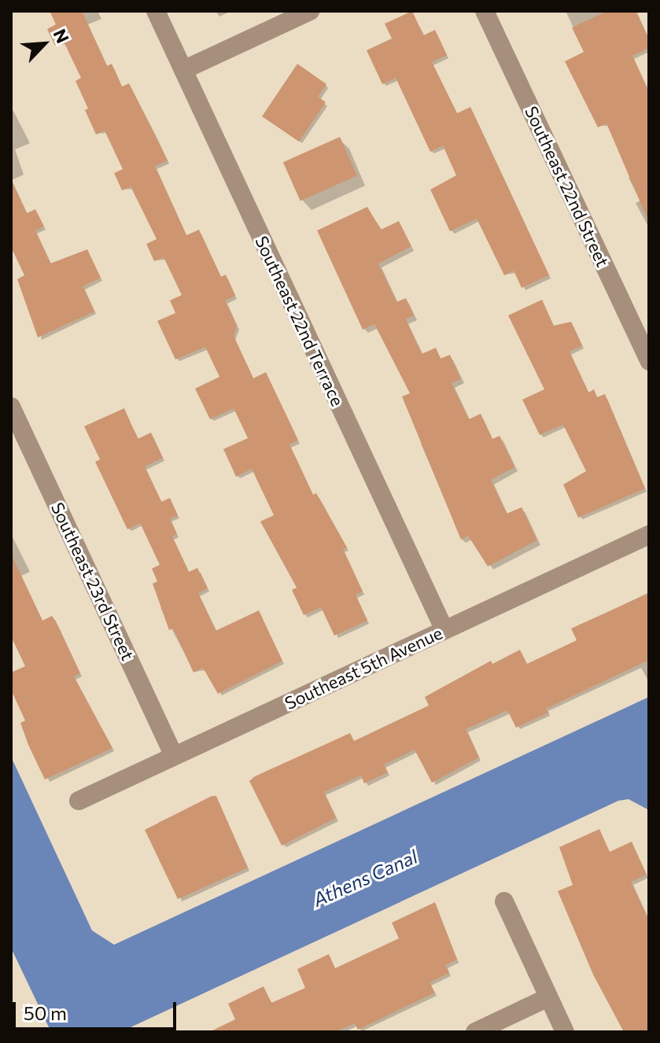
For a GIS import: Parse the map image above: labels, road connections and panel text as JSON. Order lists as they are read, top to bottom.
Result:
{
  "streets": {
    "street": [
      "Southeast 22nd Street",
      "Southeast 22nd Terrace",
      "Southeast 23rd Street",
      "Southeast 5th Avenue"
    ]
  },
  "crossings": [
    ["Southeast 22nd Terrace", "Southeast 5th Avenue"],
    ["Southeast 23rd Street", "Southeast 5th Avenue"]
  ],
  "water": ["Athens Canal"],
  "scale_bar": "50 m",
  "north": "top right"
}
